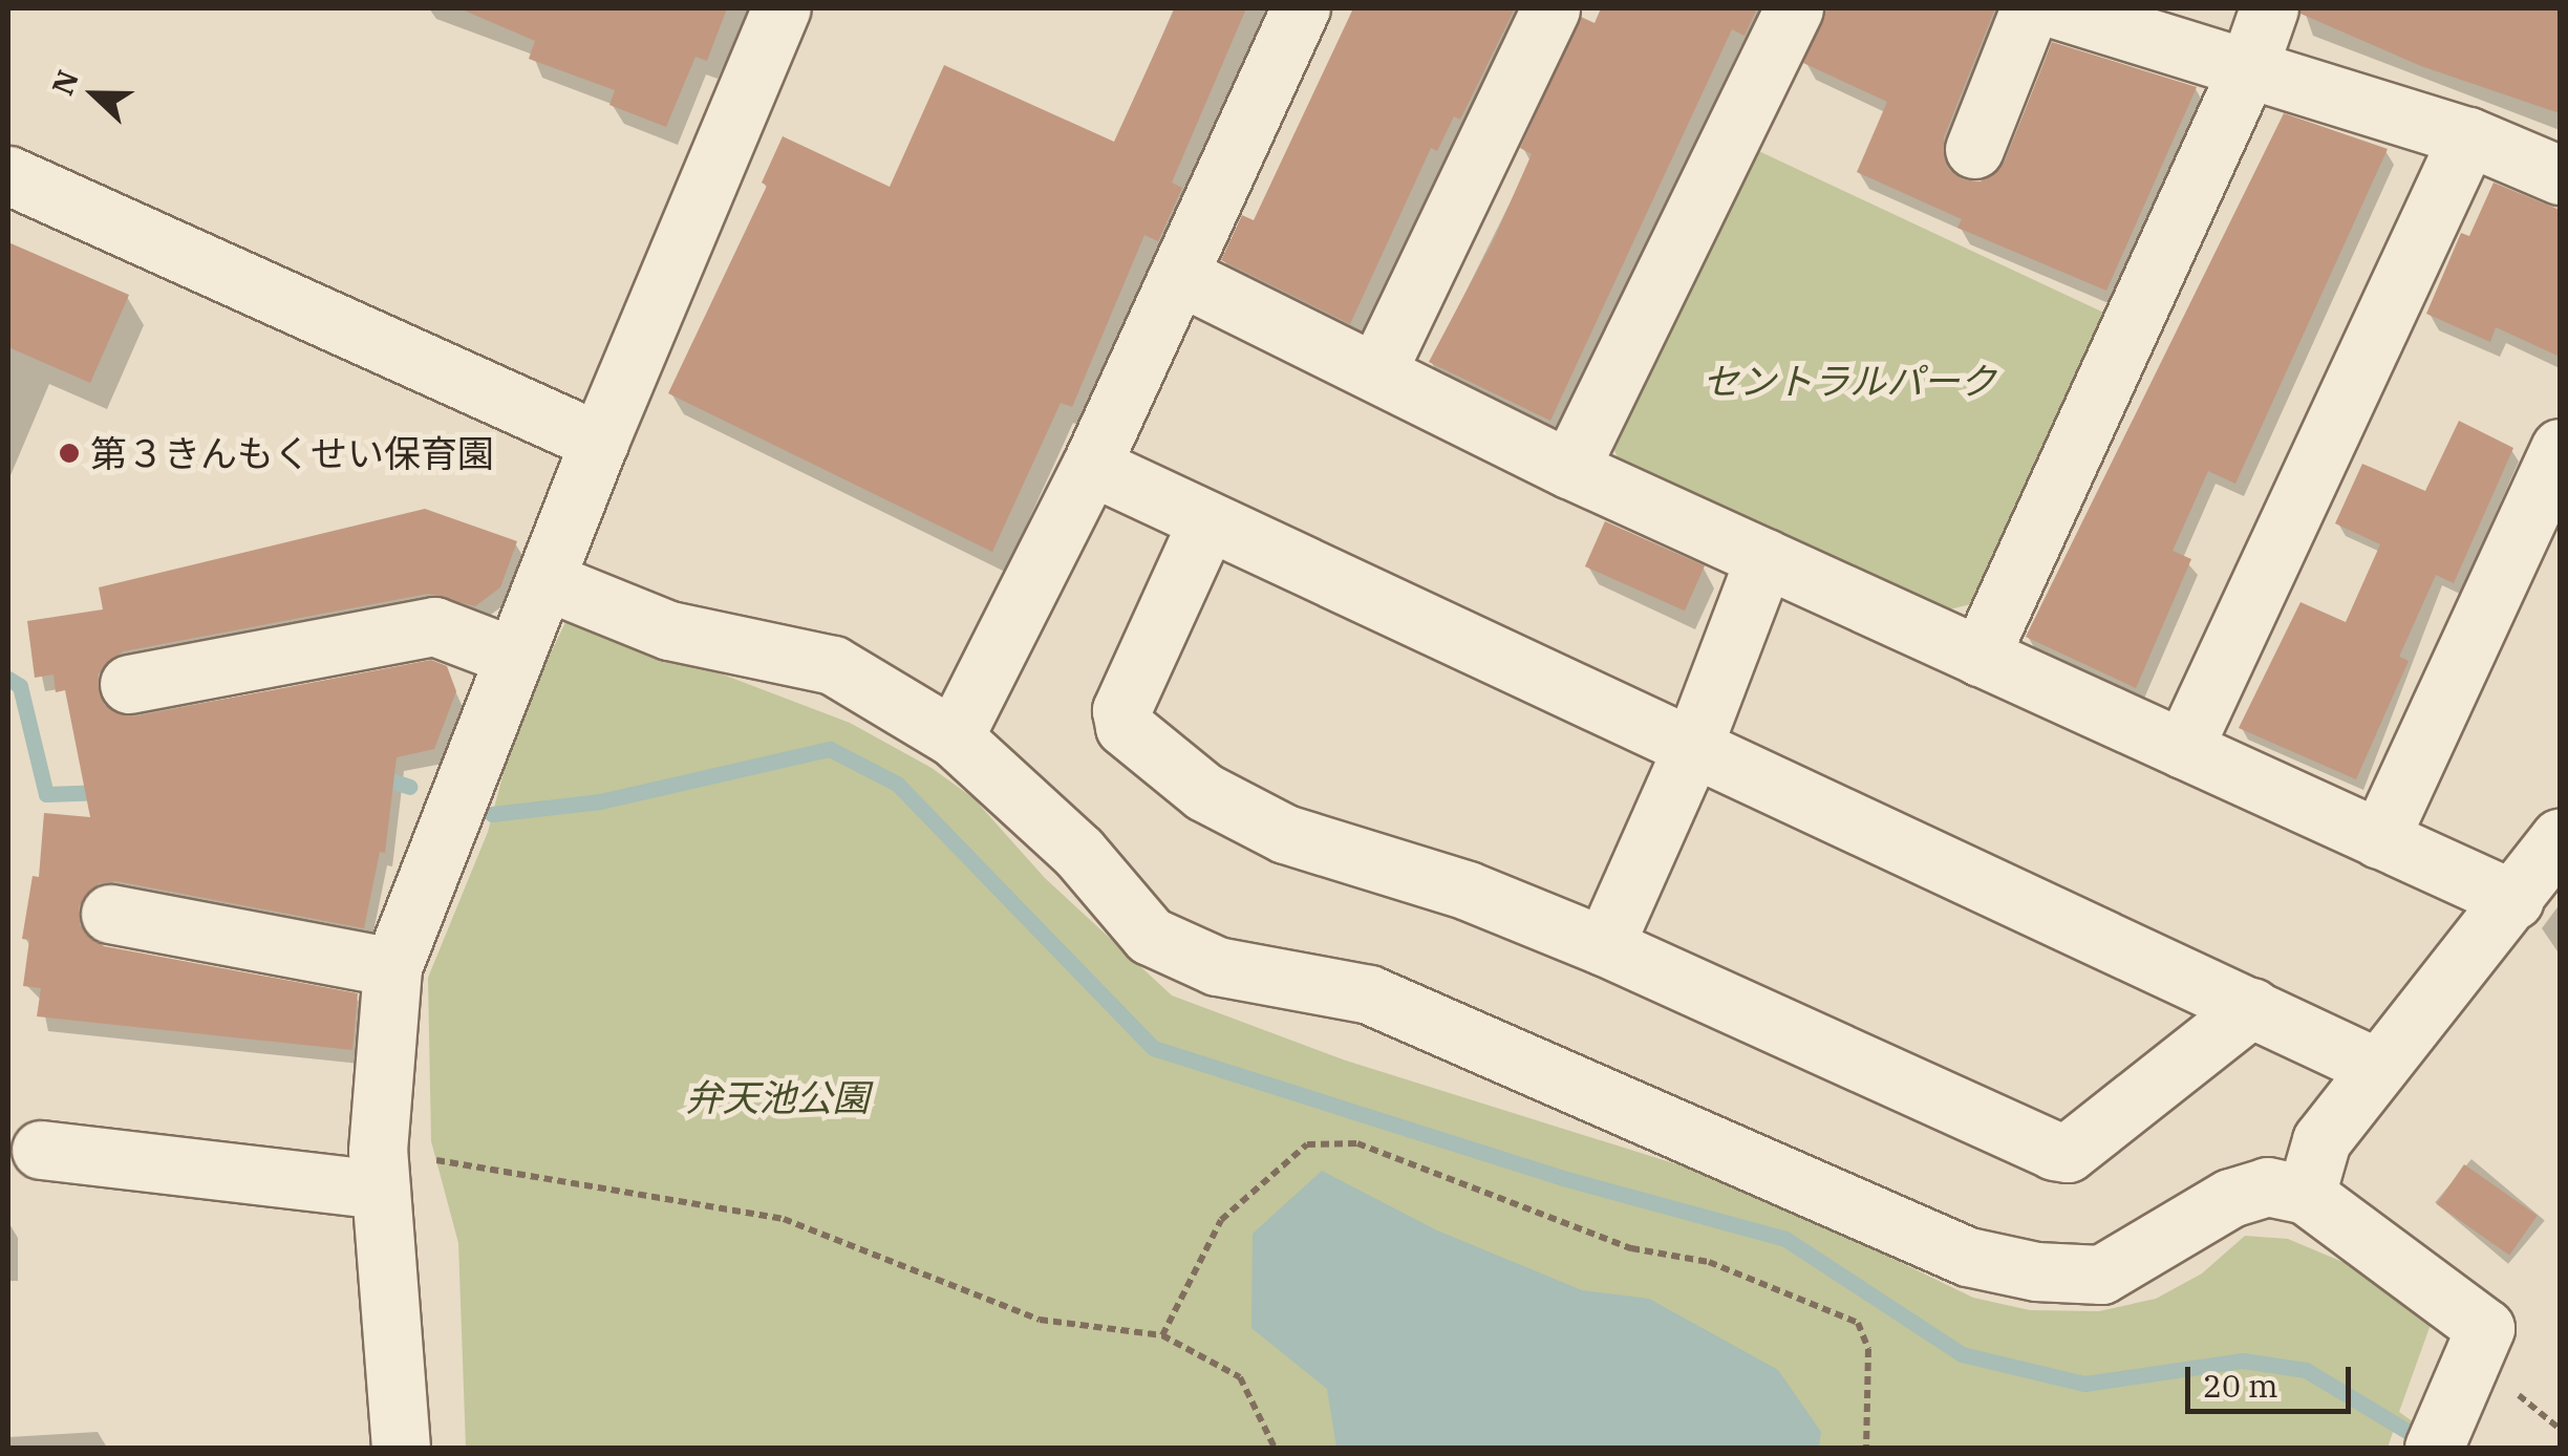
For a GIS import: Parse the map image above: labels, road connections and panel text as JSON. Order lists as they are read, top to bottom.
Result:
{
  "parks": ["セントラルパーク", "弁天池公園"],
  "places": ["第３きんもくせい保育園"],
  "scale_bar": "20 m",
  "north": "left"
}
